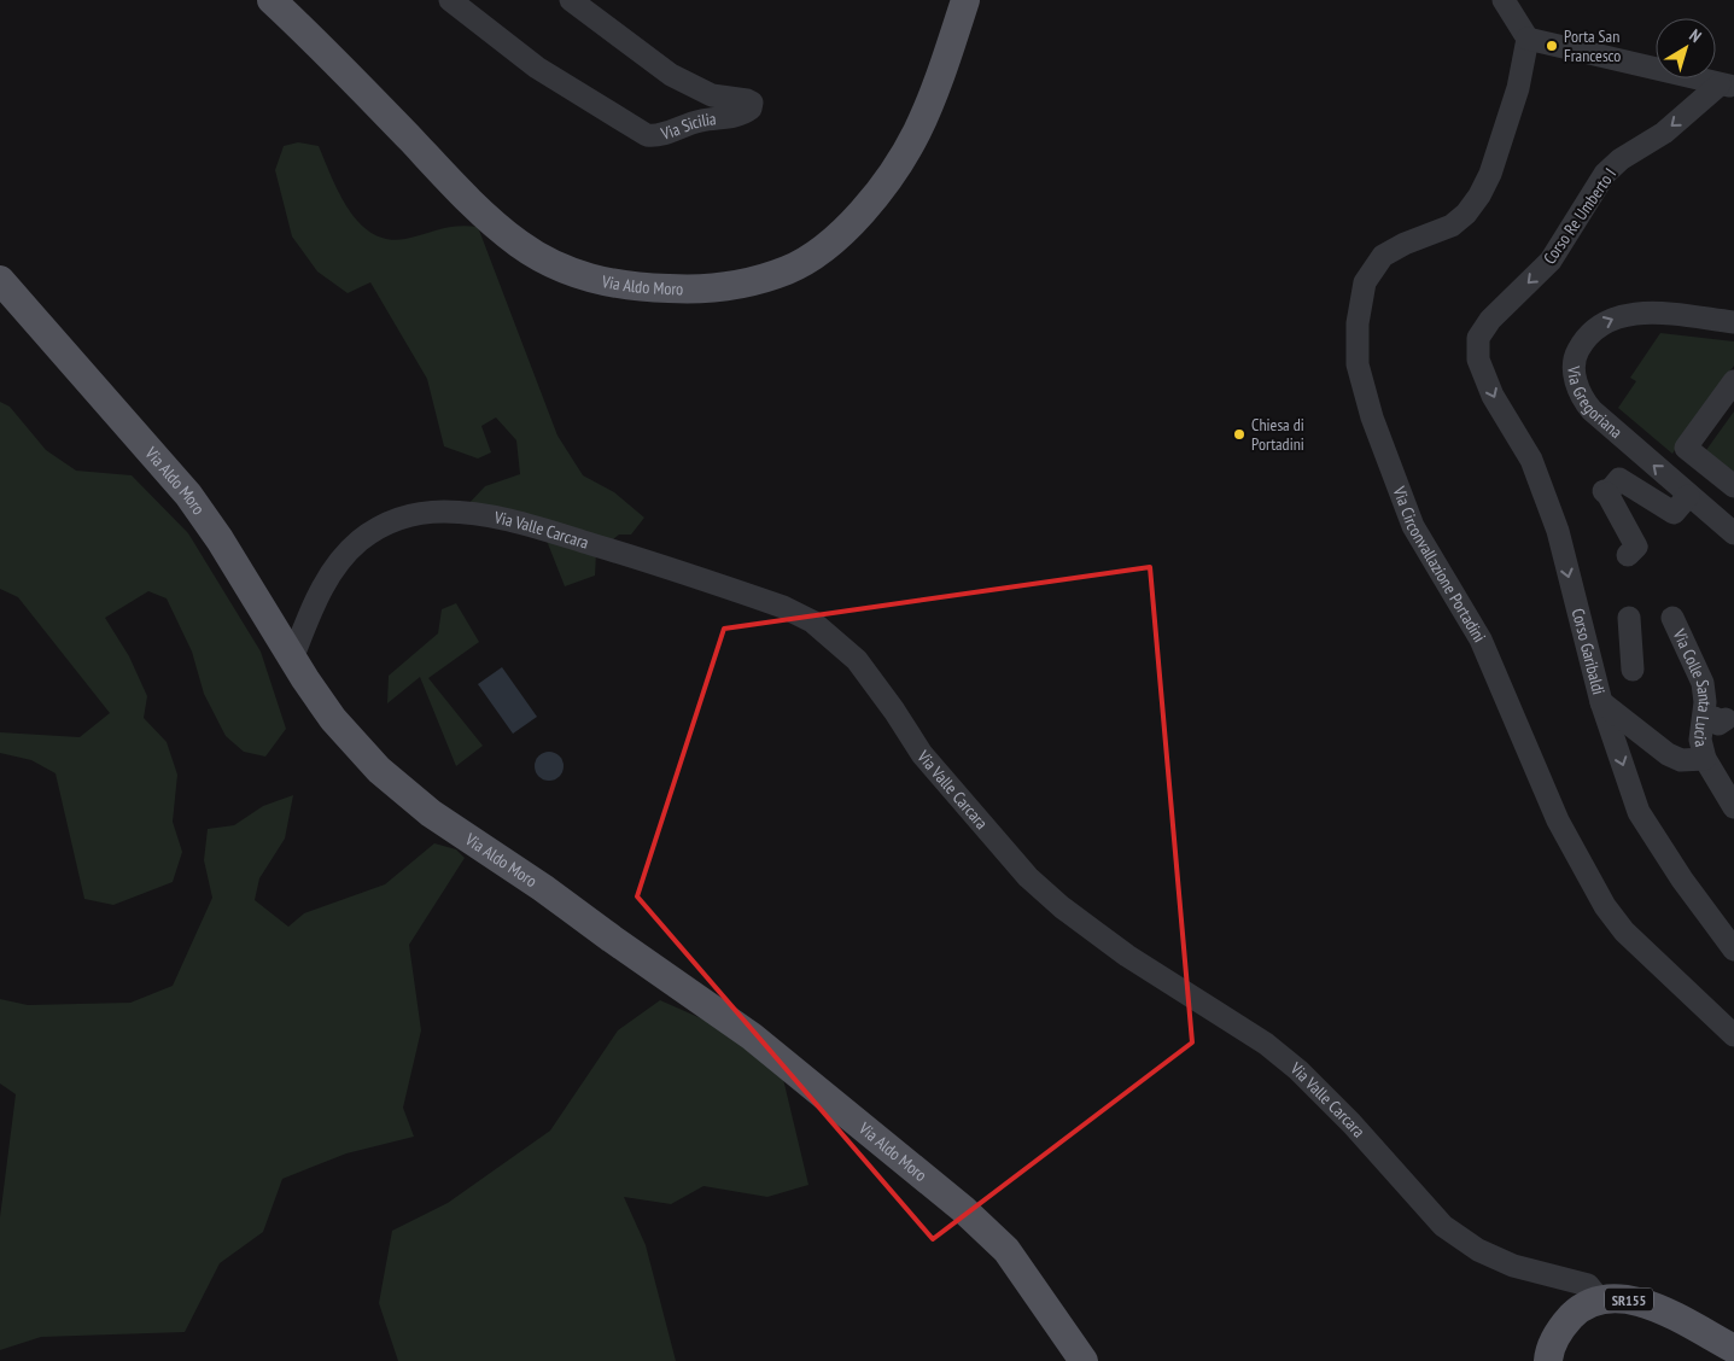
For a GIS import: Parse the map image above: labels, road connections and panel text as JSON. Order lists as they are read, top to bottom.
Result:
{
  "streets": {
    "main road": ["Via Aldo Moro", "SR155"],
    "street": [
      "Via Sicilia",
      "Corso Re Umberto I",
      "Via Gregoriana",
      "Via Valle Carcara",
      "Via Circonvallazione Portadini",
      "Corso Garibaldi",
      "Via Colle Santa Lucia"
    ]
  },
  "crossings": [
    ["Corso Re Umberto I", "Corso Garibaldi"],
    ["Via Aldo Moro", "Via Valle Carcara"],
    ["Via Valle Carcara", "SR155"]
  ],
  "one_way": ["Corso Re Umberto I", "Corso Garibaldi"],
  "places": ["Porta San Francesco", "Chiesa di Portadini"],
  "north": "top right"
}
